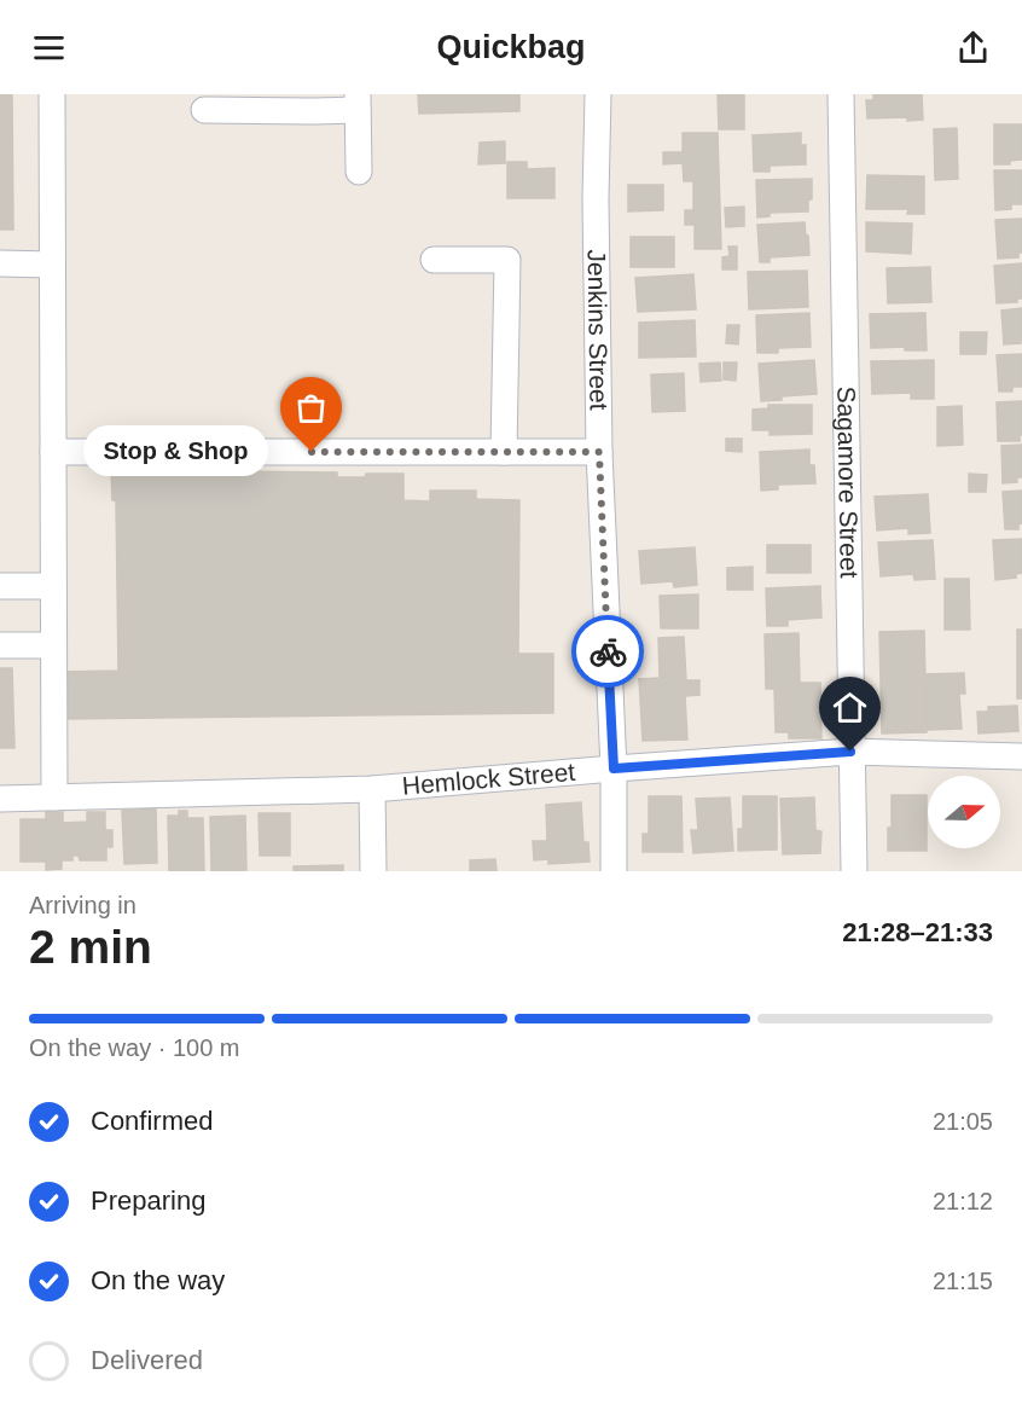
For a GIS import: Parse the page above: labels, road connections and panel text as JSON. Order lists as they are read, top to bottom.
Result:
{
  "streets": {
    "street": ["Jenkins Street", "Sagamore Street", "Hemlock Street"]
  },
  "crossings": [
    ["Jenkins Street", "Hemlock Street"],
    ["Sagamore Street", "Hemlock Street"]
  ],
  "places": ["Stop & Shop"],
  "north": "right",
  "page": {
    "header": "Quickbag",
    "bubble": "Stop & Shop",
    "heading": ["2 min", "Arriving in", "21:28–21:33"],
    "bar": "On the way · 100 m",
    "list": [
      ["Confirmed", "21:05"],
      ["Preparing", "21:12"],
      ["On the way", "21:15"],
      "Delivered"
    ]
  }
}
